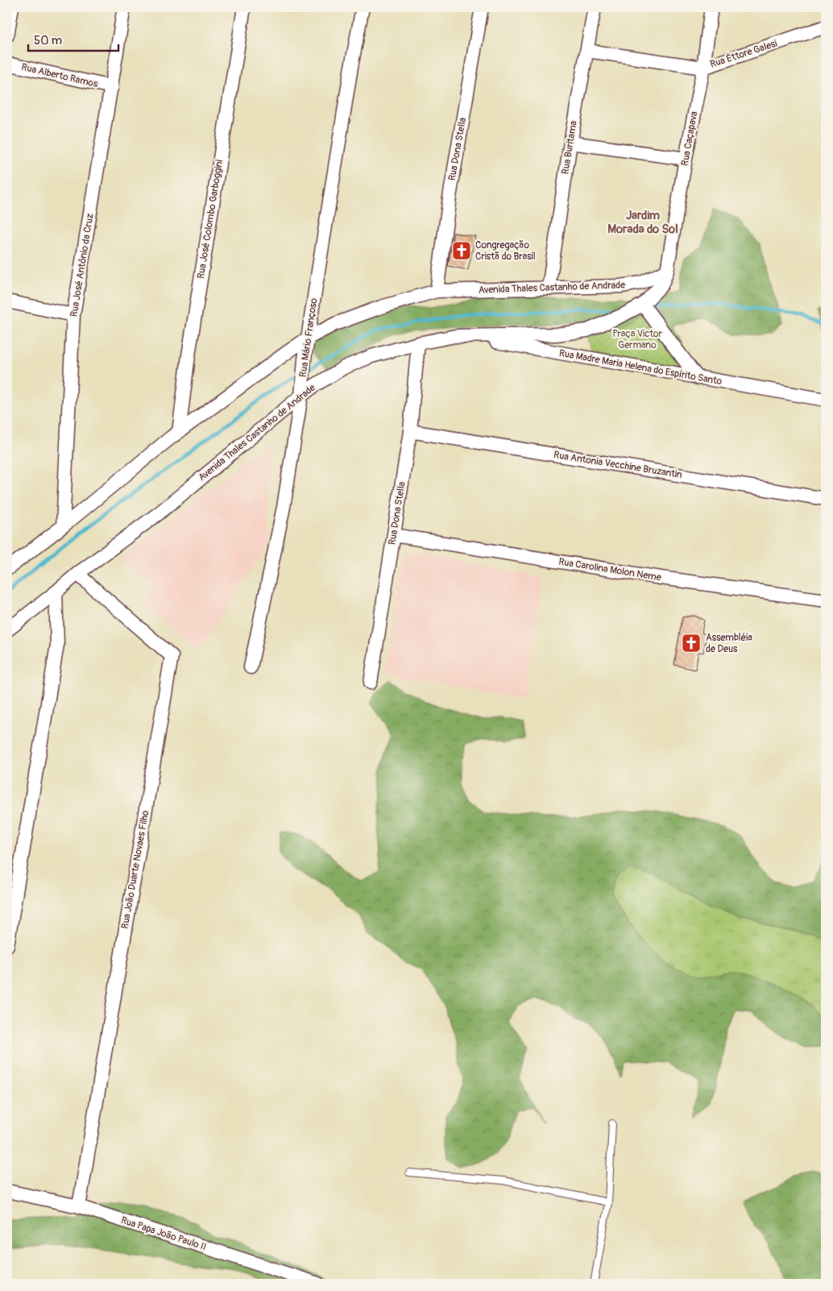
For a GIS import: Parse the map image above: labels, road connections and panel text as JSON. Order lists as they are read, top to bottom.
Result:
{
  "streets": {
    "street": [
      "Rua Éttore Galesi",
      "Rua Alberto Ramos",
      "Rua Caçapava",
      "Rua Buritama",
      "Rua Dona Stella",
      "Rua José Colombo Garboggini",
      "Rua José Antônio da Cruz",
      "Avenida Thales Castanho de Andrade",
      "Rua Mário Françoso",
      "Rua Madre Maria Helena do Espírito Santo",
      "Rua Antonia Vecchine Bruzantin",
      "Rua Carolina Molon Neme",
      "Rua João Duarte Novaes Filho",
      "Rua Papa João Paulo II"
    ]
  },
  "crossings": [
    ["Rua Éttore Galesi", "Rua Caçapava"],
    ["Rua Éttore Galesi", "Rua Buritama"],
    ["Rua Alberto Ramos", "Rua José Antônio da Cruz"],
    ["Rua Caçapava", "Avenida Thales Castanho de Andrade"],
    ["Rua Buritama", "Avenida Thales Castanho de Andrade"],
    ["Rua Dona Stella", "Avenida Thales Castanho de Andrade"],
    ["Rua Dona Stella", "Rua Antonia Vecchine Bruzantin"],
    ["Rua Dona Stella", "Rua Carolina Molon Neme"],
    ["Rua José Colombo Garboggini", "Avenida Thales Castanho de Andrade"],
    ["Rua José Antônio da Cruz", "Avenida Thales Castanho de Andrade"],
    ["Avenida Thales Castanho de Andrade", "Rua Mário Françoso"],
    ["Avenida Thales Castanho de Andrade", "Rua Madre Maria Helena do Espírito Santo"],
    ["Avenida Thales Castanho de Andrade", "Rua João Duarte Novaes Filho"],
    ["Rua João Duarte Novaes Filho", "Rua Papa João Paulo II"]
  ],
  "districts": ["Jardim Morada do Sol"],
  "parks": ["Praça Victor Germano"],
  "places": {
    "church": ["Congregação Cristã do Brasil", "Assembléia de Deus"]
  },
  "scale_bar": "50 m"
}
